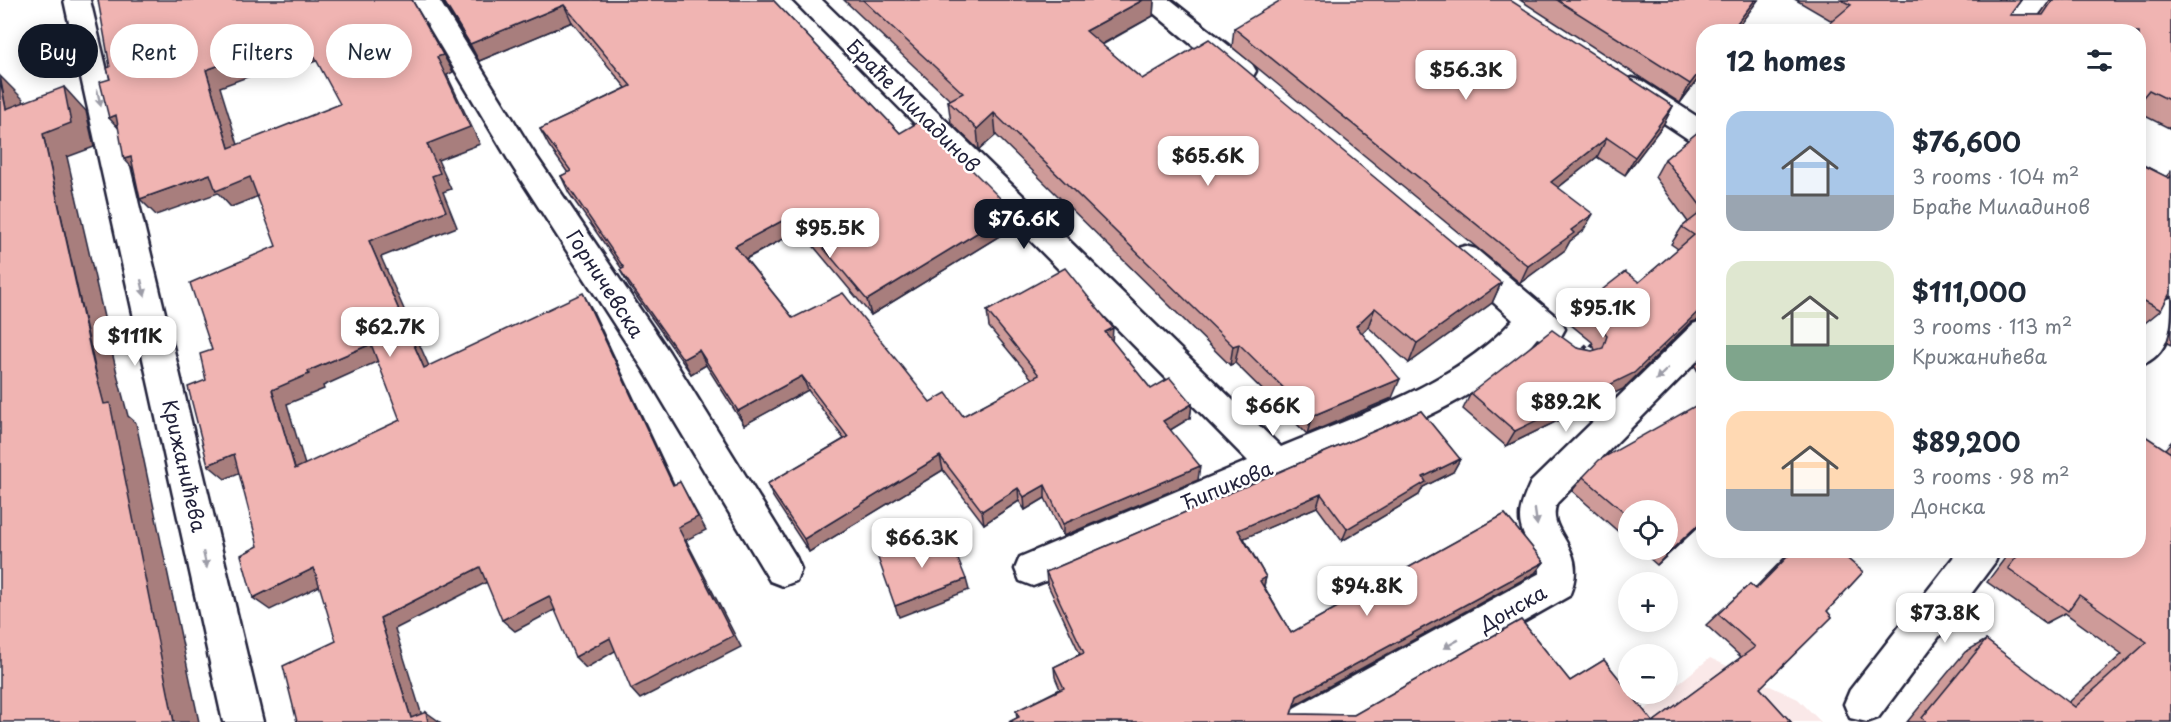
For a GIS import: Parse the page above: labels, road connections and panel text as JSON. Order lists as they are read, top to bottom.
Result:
{
  "streets": {
    "street": [
      "Браће Миладинов",
      "Горничевска",
      "Крижанићева",
      "Ћипикова",
      "Донска"
    ]
  },
  "crossings": [
    ["Браће Миладинов", "Ћипикова"]
  ],
  "one_way": ["Крижанићева", "Донска"],
  "page": {
    "chip": [
      "Buy",
      "Rent",
      "Filters",
      "New"
    ],
    "heading": "12 homes",
    "price": [
      "$56.3K",
      "$65.6K",
      "$76.6K",
      "$95.5K",
      "$95.1K",
      "$62.7K",
      "$111K",
      "$89.2K",
      "$66K",
      "$66.3K",
      "$94.8K",
      "$73.8K"
    ],
    "list": [
      {
        "name": "$76,600",
        "note": "3 rooms · 104 m² · Браће Миладинов"
      },
      {
        "name": "$111,000",
        "note": "3 rooms · 113 m² · Крижанићева"
      },
      {
        "name": "$89,200",
        "note": "3 rooms · 98 m² · Донска"
      }
    ],
    "map_buttons": ["+", "−"]
  }
}
